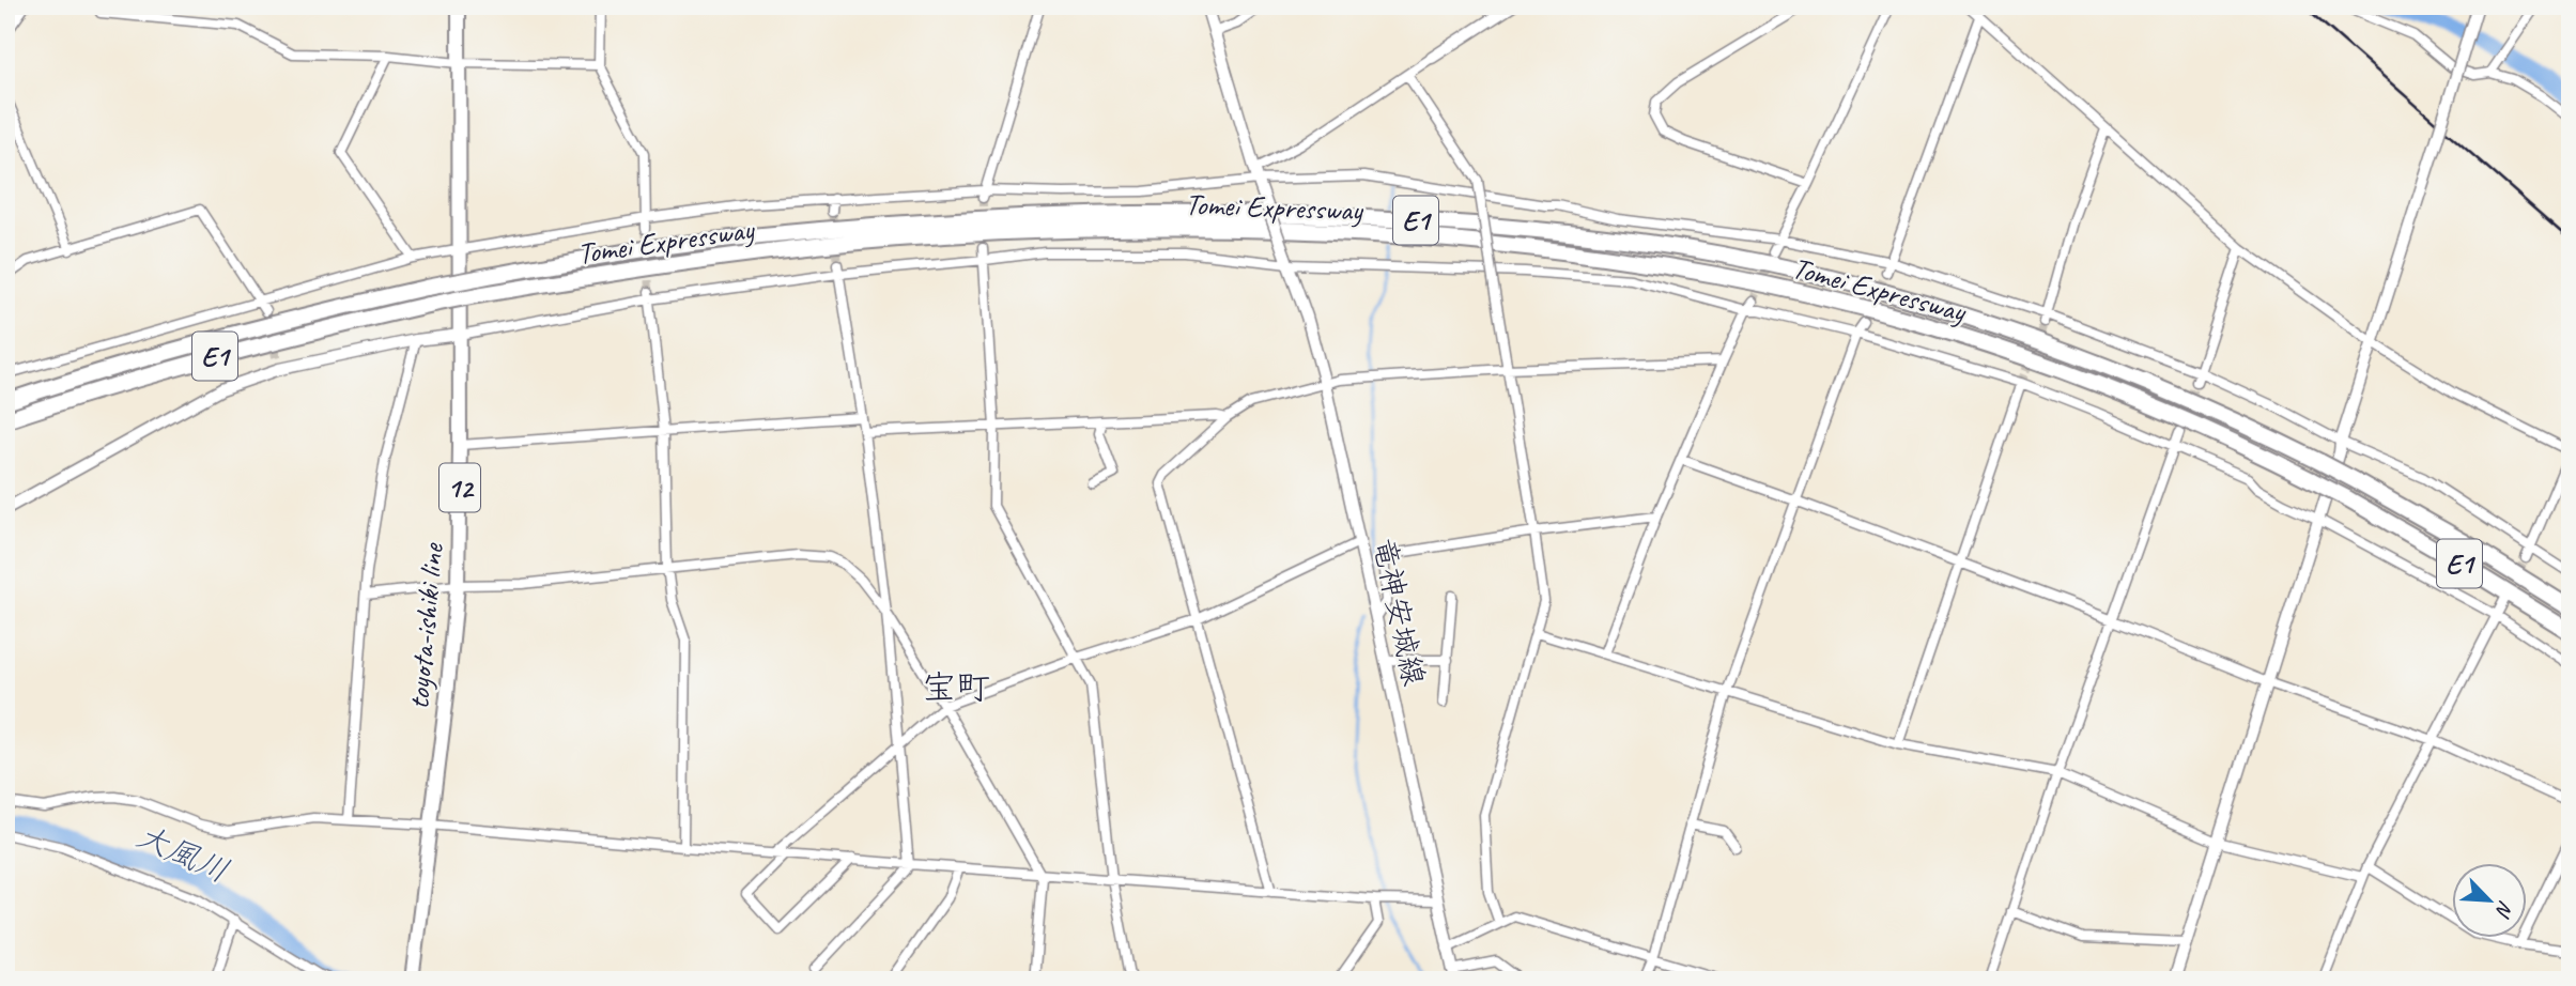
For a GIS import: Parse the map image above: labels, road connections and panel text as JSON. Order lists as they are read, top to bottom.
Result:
{
  "streets": {
    "highway": ["Tomei Expressway", "E1"],
    "main road": ["12", "toyota-ishiki line"],
    "street": ["竜神安城線"]
  },
  "districts": ["宝町"],
  "water": ["大風川"],
  "north": "bottom right"
}
